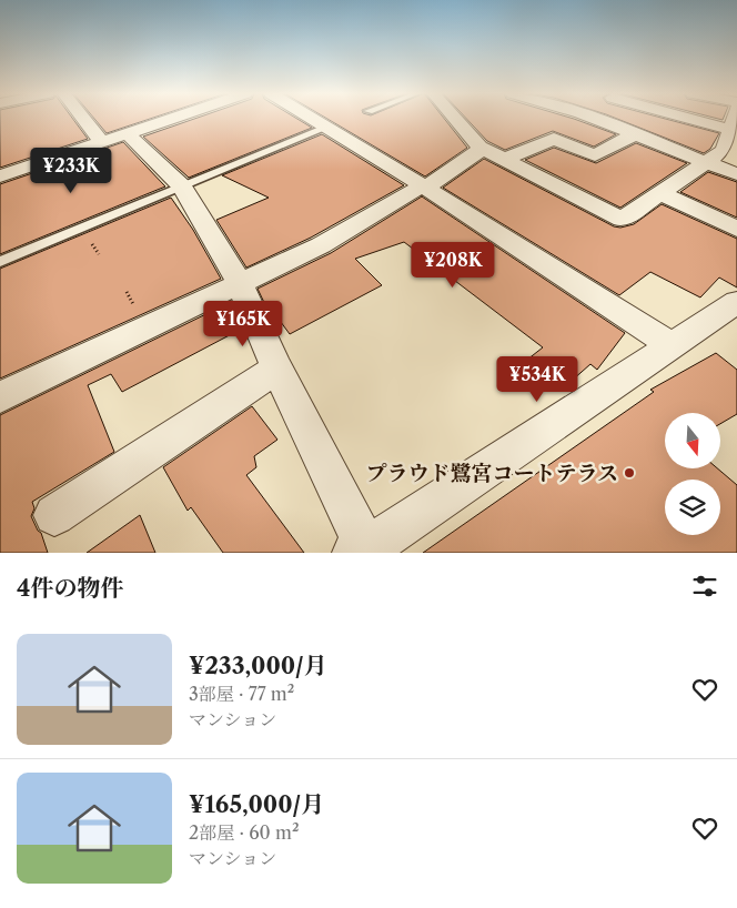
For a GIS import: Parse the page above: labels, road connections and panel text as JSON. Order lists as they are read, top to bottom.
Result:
{
  "places": ["プラウド鷺宮コートテラス"],
  "north": "bottom",
  "page": {
    "price": [
      "¥233K",
      "¥208K",
      "¥165K",
      "¥534K"
    ],
    "heading": "4件の物件",
    "list": [
      {
        "name": "¥233,000/月",
        "note": "3部屋 · 77 m² · マンション"
      },
      {
        "name": "¥165,000/月",
        "note": "2部屋 · 60 m² · マンション"
      }
    ]
  }
}
